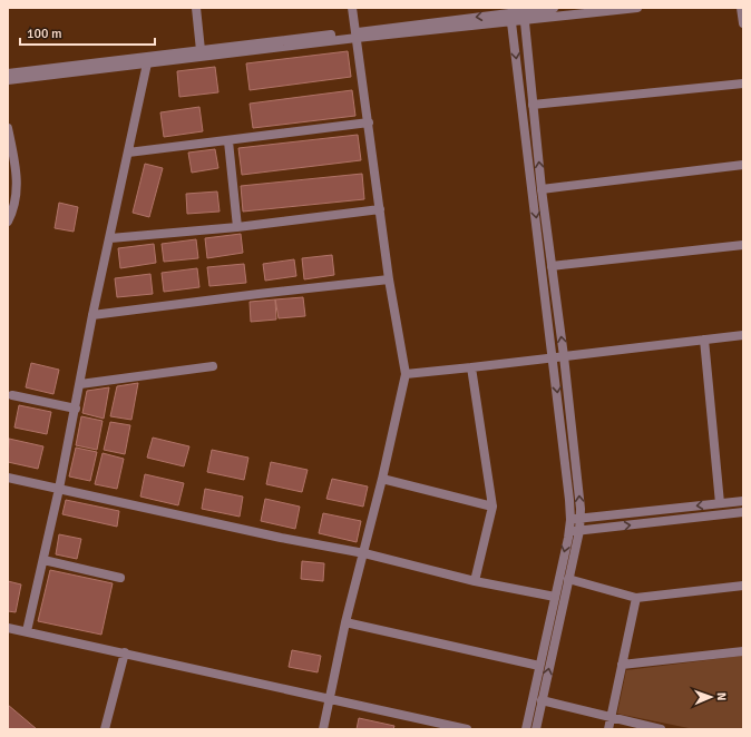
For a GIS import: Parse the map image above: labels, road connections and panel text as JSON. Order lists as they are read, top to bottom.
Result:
{
  "scale_bar": "100 m",
  "north": "right"
}
